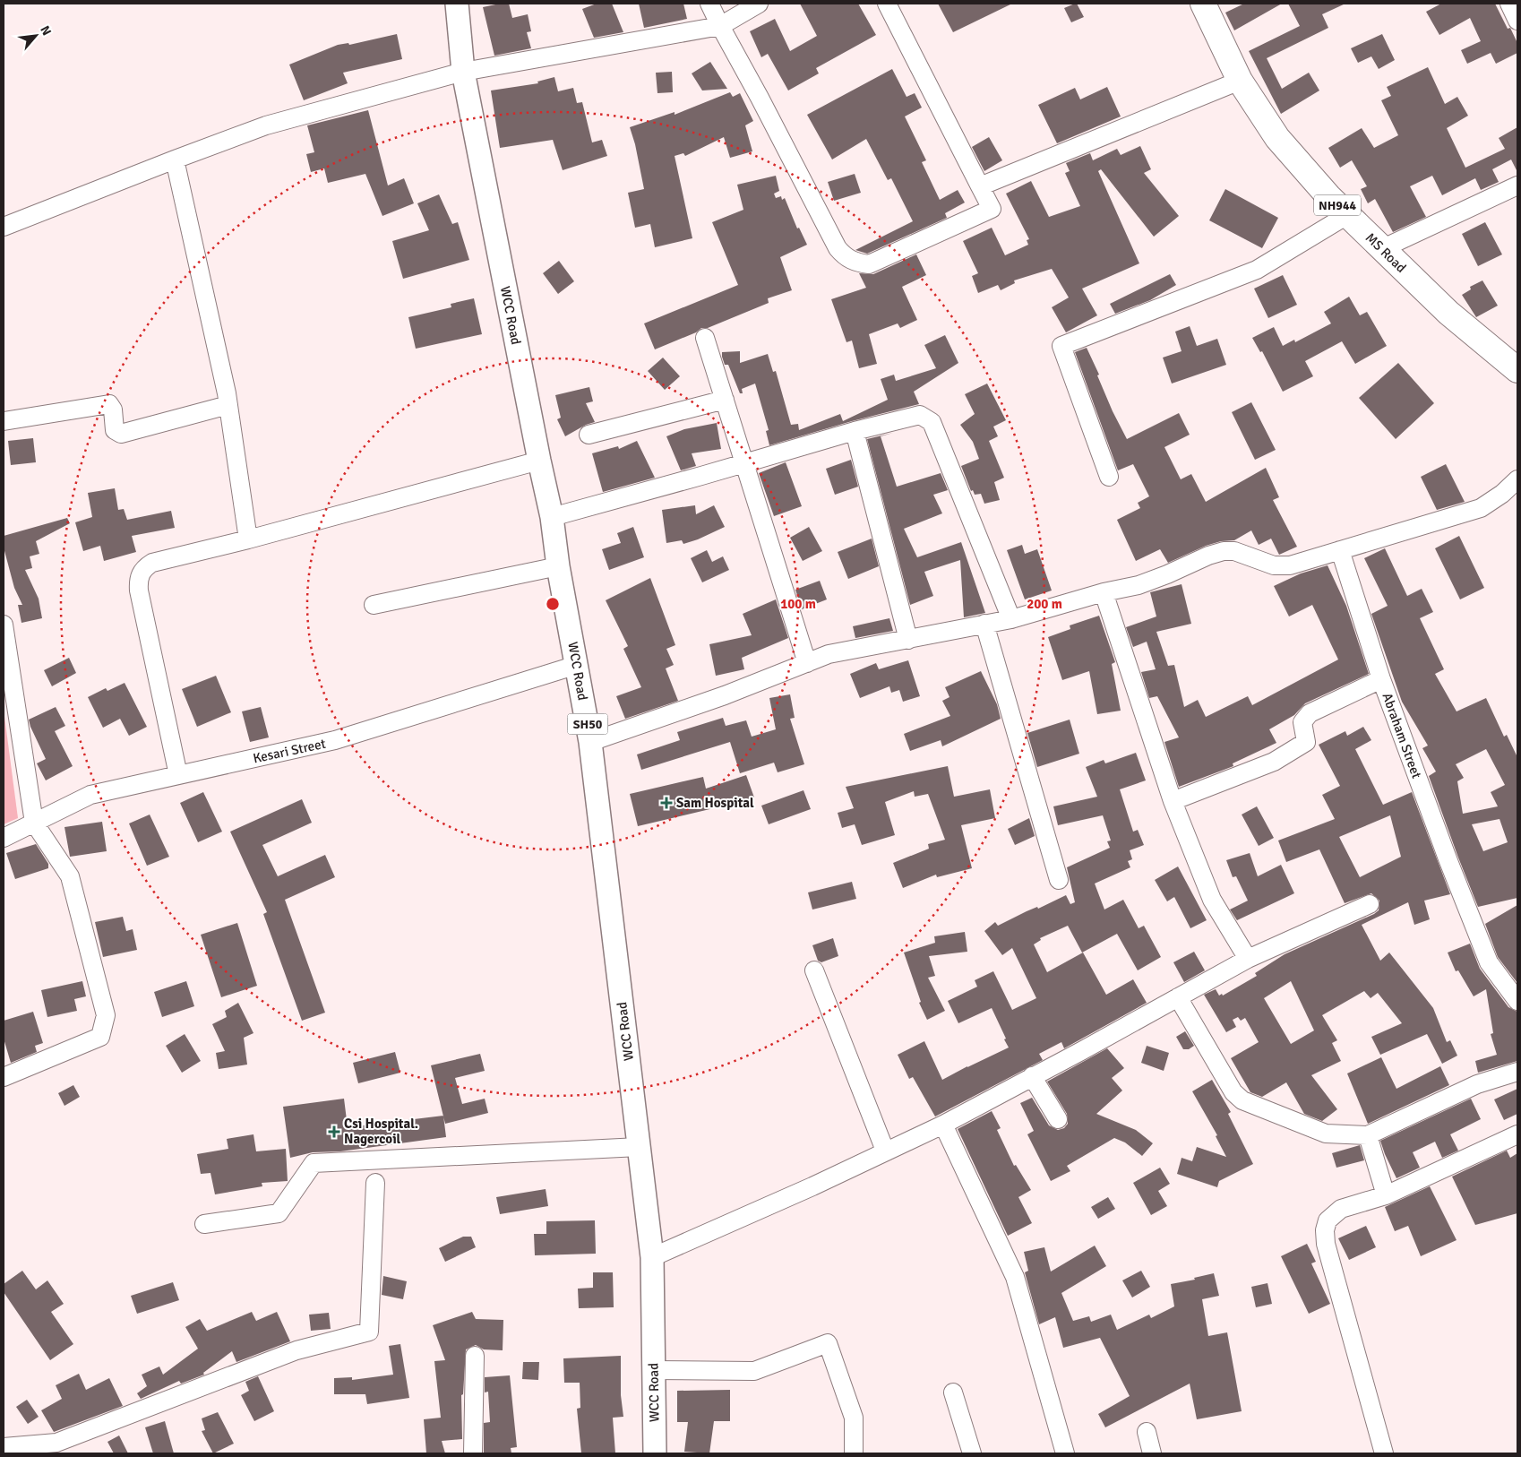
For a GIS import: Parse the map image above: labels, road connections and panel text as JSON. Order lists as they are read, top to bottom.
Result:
{
  "streets": {
    "highway": ["NH944", "MS Road"],
    "main road": ["WCC Road", "SH50"],
    "street": ["Abraham Street", "Kesari Street"]
  },
  "crossings": [
    ["WCC Road", "Kesari Street"]
  ],
  "places": {
    "health": ["Sam Hospital", "Csi Hospital. Nagercoil"]
  },
  "north": "top right",
  "rings": ["100 m", "200 m"]
}
